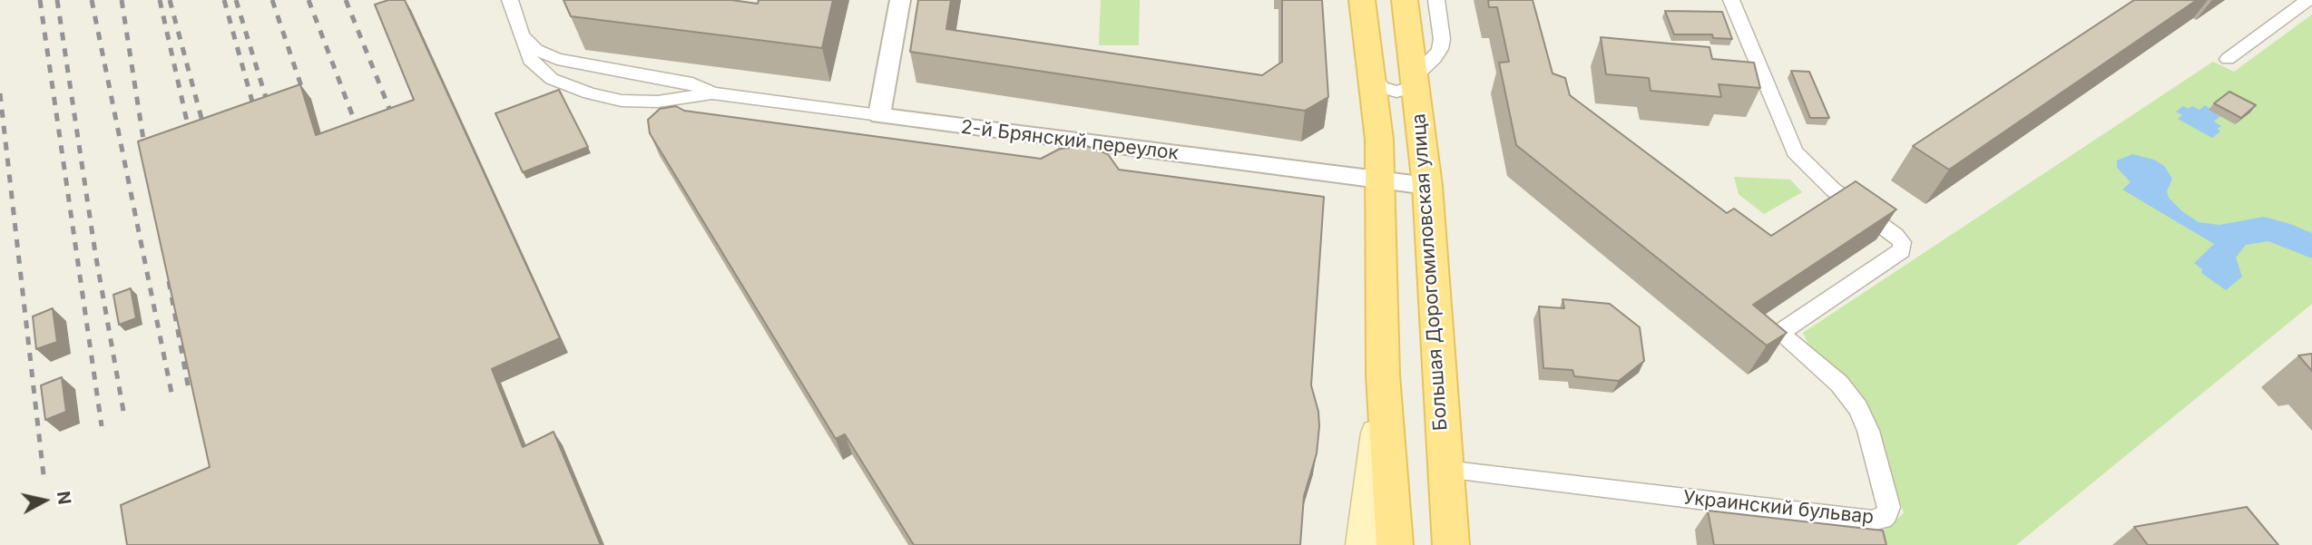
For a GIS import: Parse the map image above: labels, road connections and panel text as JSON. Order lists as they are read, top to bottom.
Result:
{
  "streets": {
    "main road": ["Большая Дорогомиловская улица"],
    "street": ["2-й Брянский переулок", "Украинский бульвар"]
  },
  "crossings": [
    ["2-й Брянский переулок", "Большая Дорогомиловская улица"],
    ["Большая Дорогомиловская улица", "Украинский бульвар"]
  ],
  "north": "right"
}
